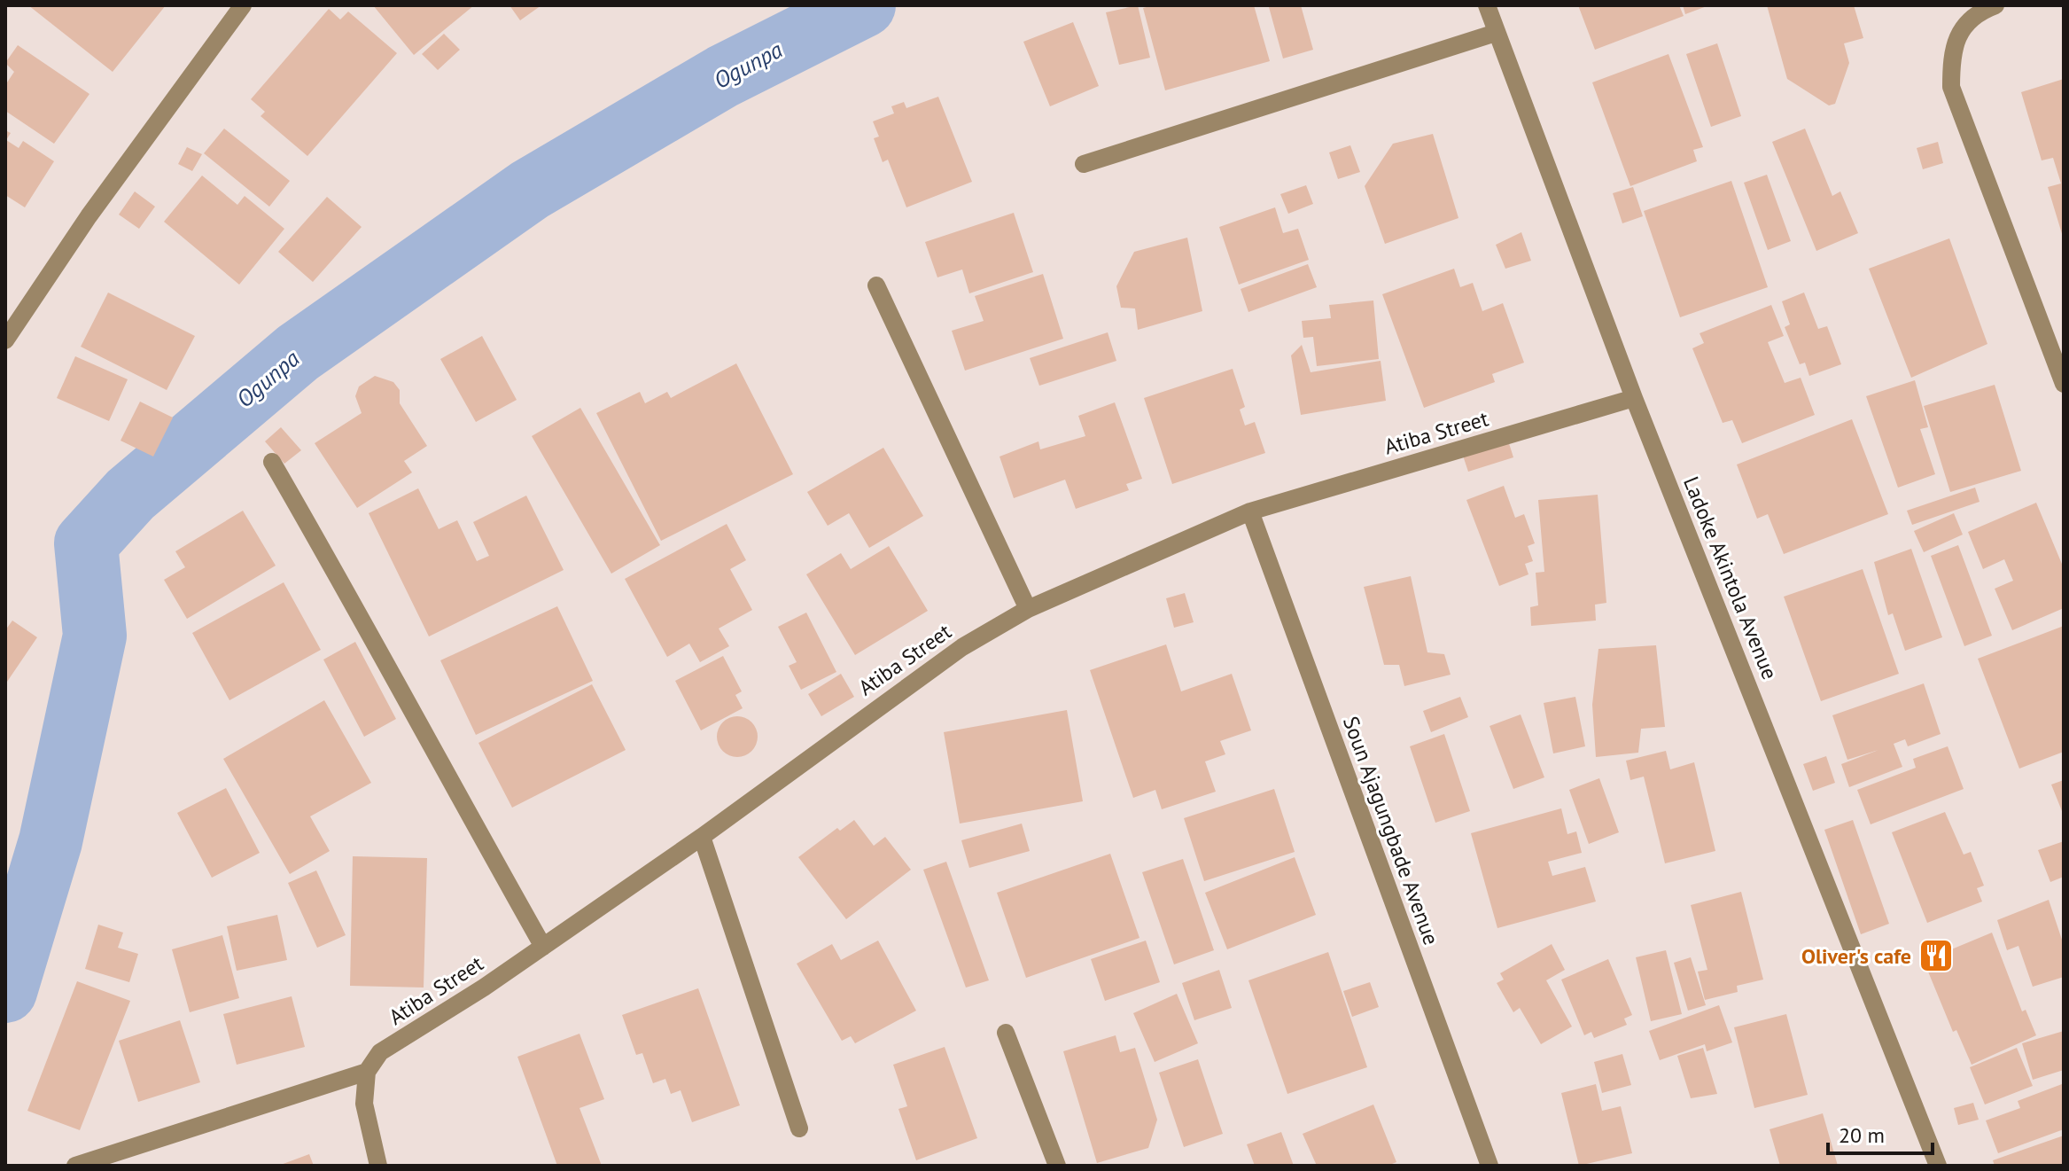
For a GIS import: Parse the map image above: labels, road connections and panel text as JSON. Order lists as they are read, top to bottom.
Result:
{
  "streets": {
    "street": ["Atiba Street", "Ladoke Akintola Avenue", "Soun Ajagungbade Avenue"]
  },
  "crossings": [
    ["Atiba Street", "Ladoke Akintola Avenue"],
    ["Atiba Street", "Soun Ajagungbade Avenue"]
  ],
  "water": ["Ogunpa"],
  "places": {
    "restaurant": ["Oliver's cafe"]
  },
  "scale_bar": "20 m"
}
